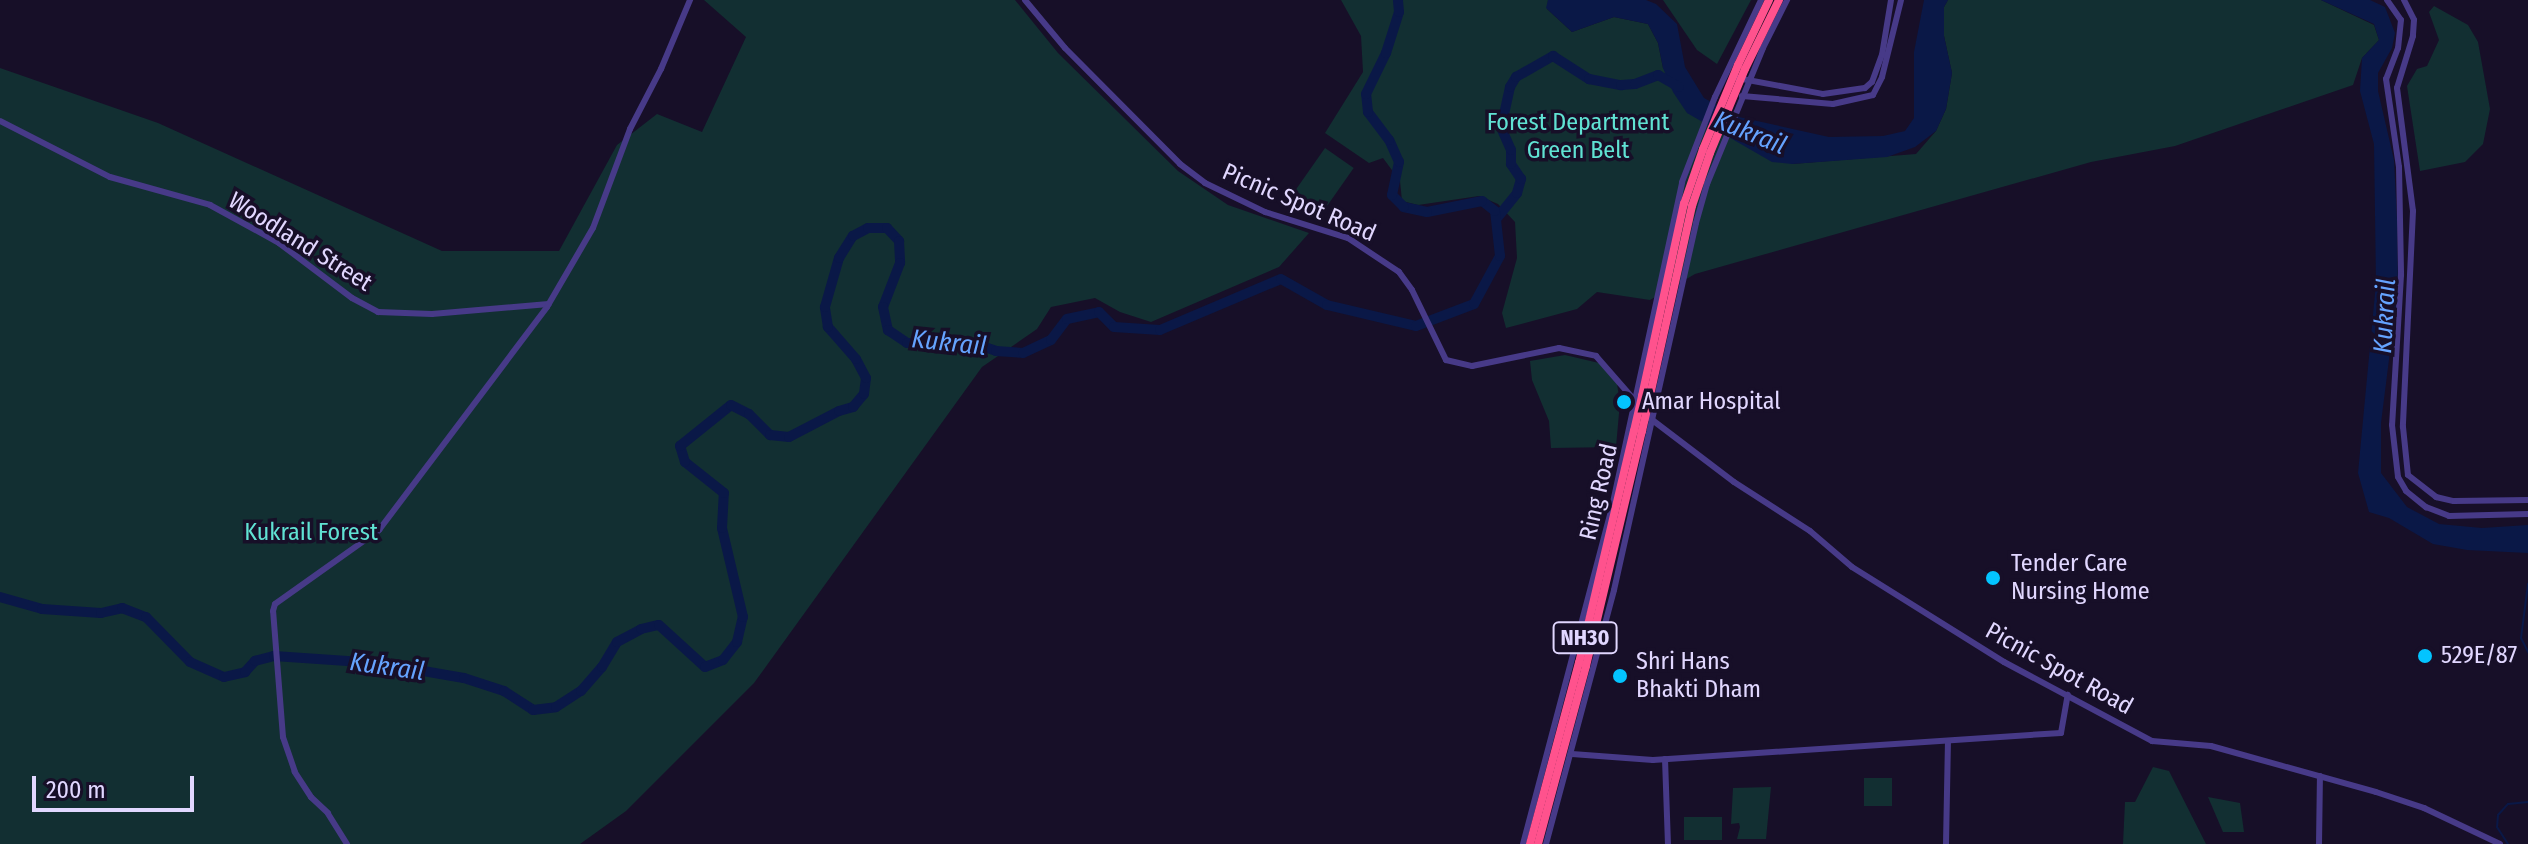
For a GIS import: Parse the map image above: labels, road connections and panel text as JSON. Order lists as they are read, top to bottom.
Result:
{
  "streets": {
    "highway": ["Ring Road", "NH30"],
    "street": ["Picnic Spot Road", "Woodland Street"]
  },
  "crossings": [
    ["Ring Road", "NH30"]
  ],
  "water": ["Kukrail"],
  "parks": ["Forest Department Green Belt", "Kukrail Forest"],
  "places": [
    "Amar Hospital",
    "Tender Care Nursing Home",
    "529E/87",
    "Shri Hans Bhakti Dham"
  ],
  "scale_bar": "200 m"
}
